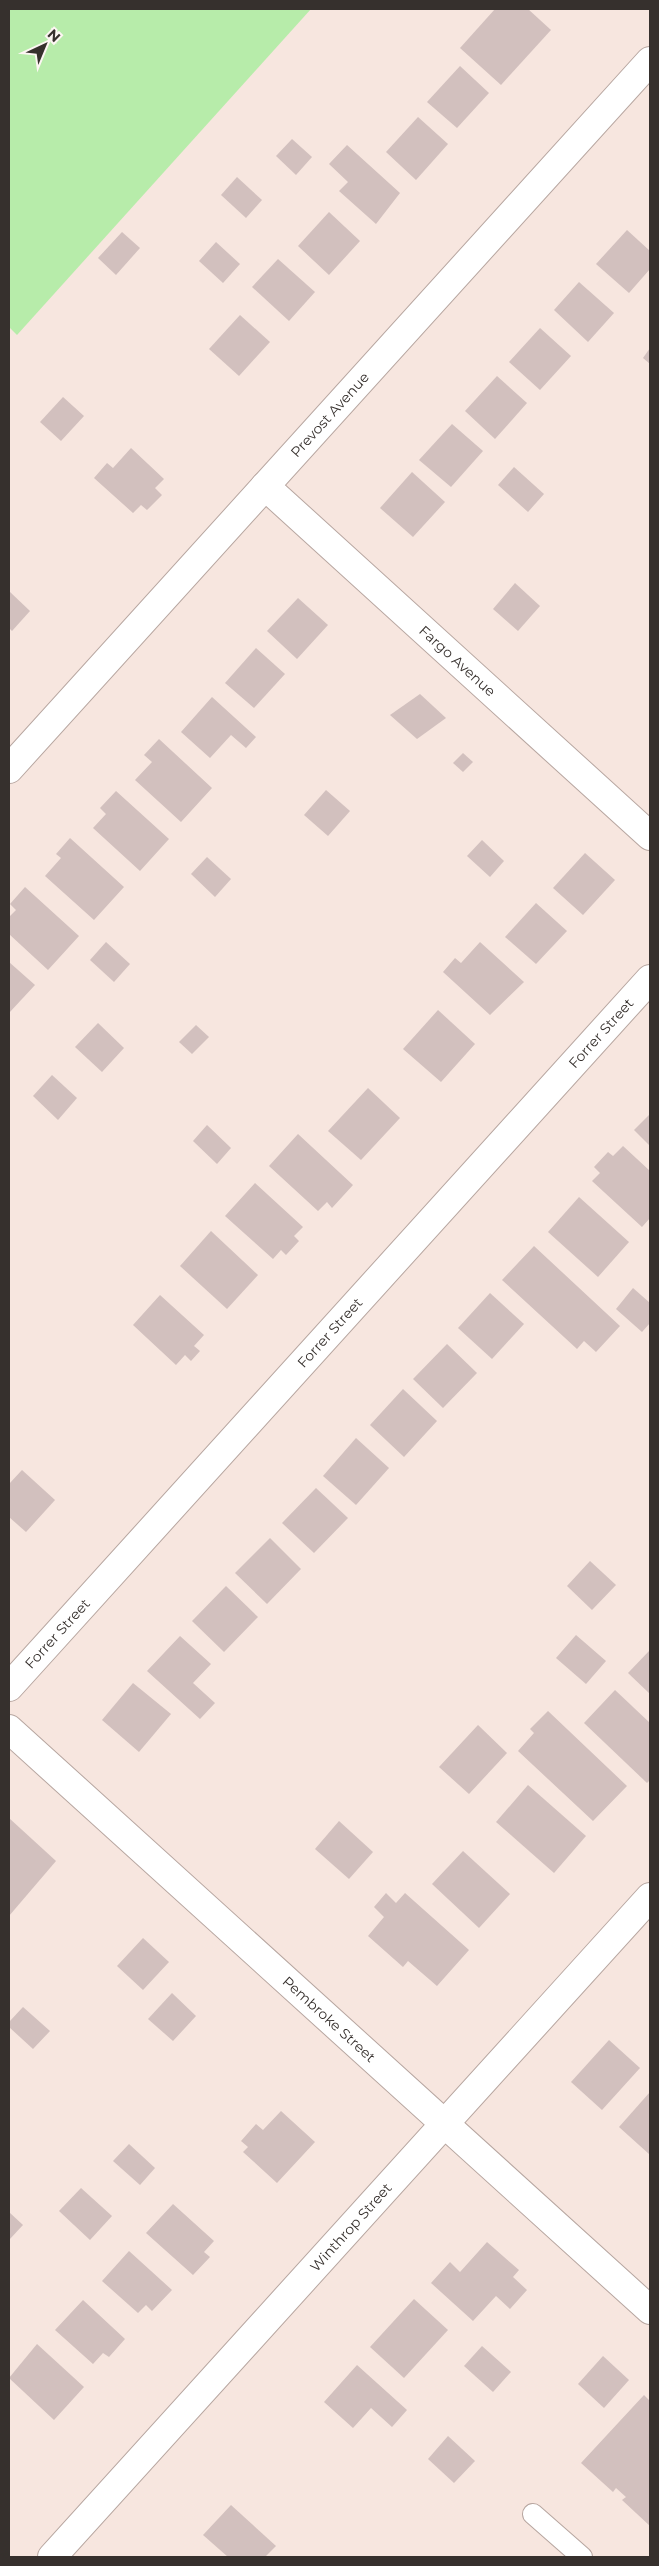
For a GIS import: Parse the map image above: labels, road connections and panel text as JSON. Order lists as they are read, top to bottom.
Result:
{
  "streets": {
    "street": [
      "Prevost Avenue",
      "Fargo Avenue",
      "Forrer Street",
      "Pembroke Street",
      "Winthrop Street"
    ]
  },
  "crossings": [
    ["Prevost Avenue", "Fargo Avenue"],
    ["Pembroke Street", "Winthrop Street"]
  ],
  "north": "top right"
}
